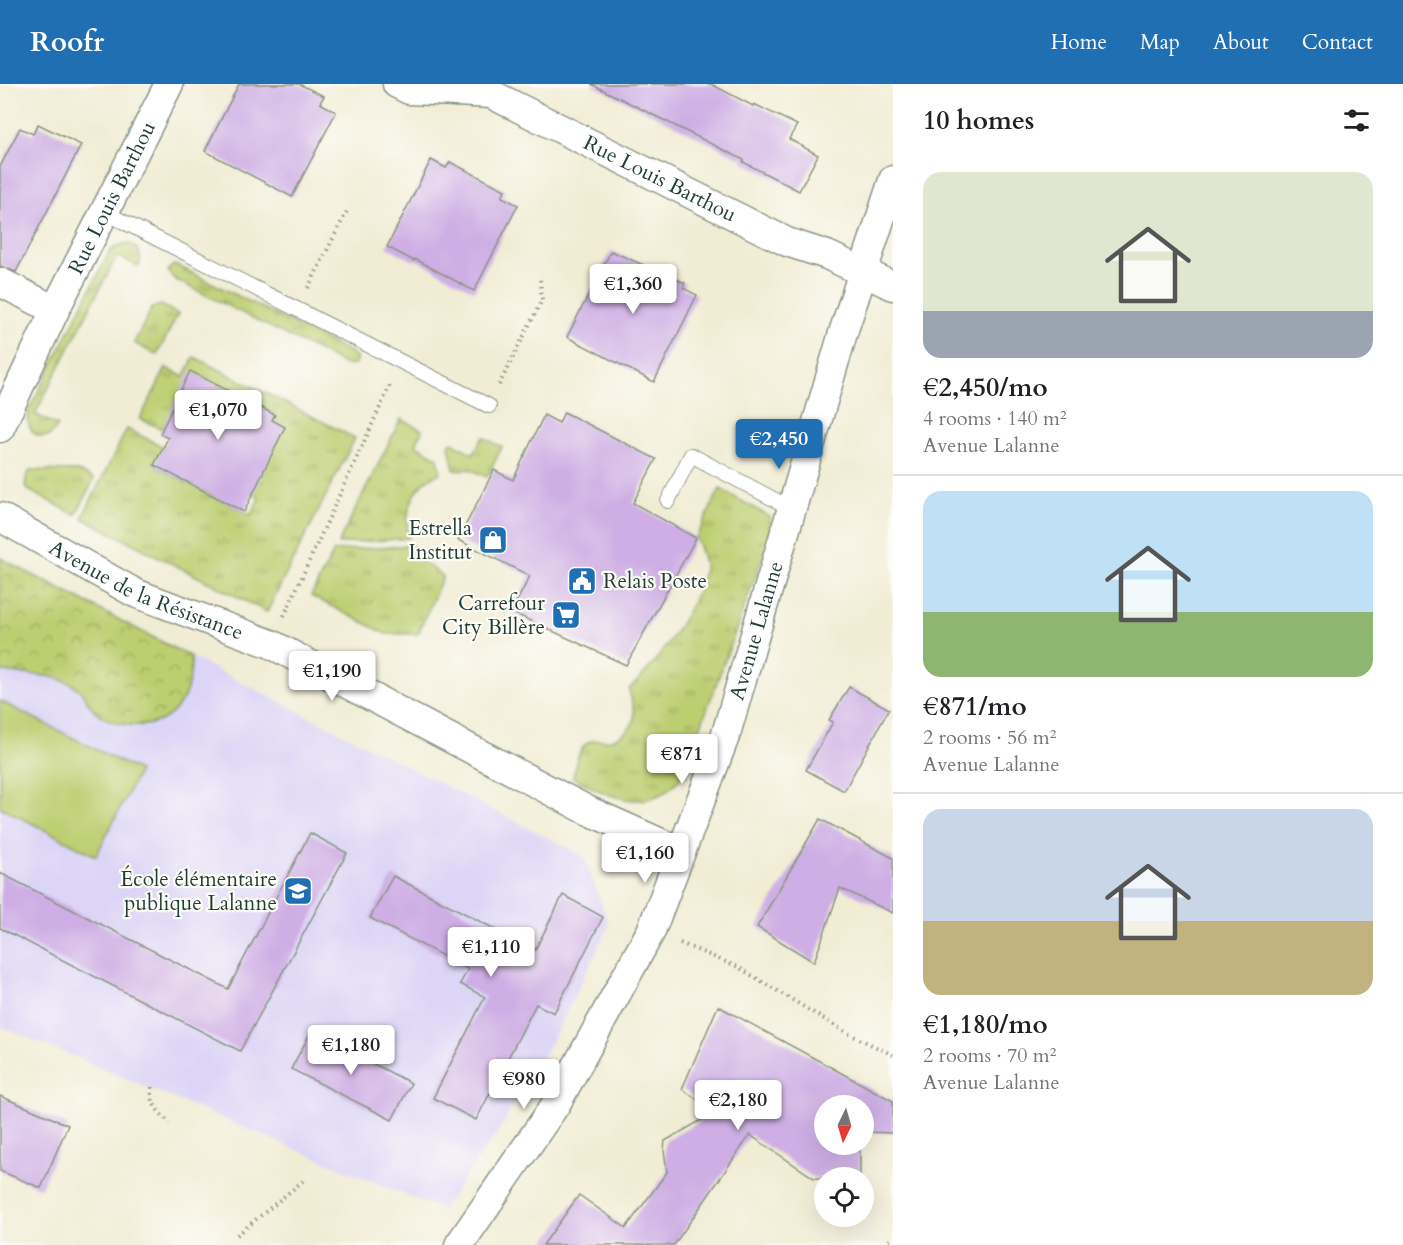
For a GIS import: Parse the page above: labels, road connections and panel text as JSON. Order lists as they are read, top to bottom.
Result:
{
  "streets": {
    "street": ["Rue Louis Barthou", "Avenue de la Résistance", "Avenue Lalanne"]
  },
  "crossings": [
    ["Rue Louis Barthou", "Avenue Lalanne"],
    ["Avenue de la Résistance", "Avenue Lalanne"]
  ],
  "places": {
    "shop": ["Estrella Institut"],
    "public building": ["Relais Poste"],
    "supermarket": ["Carrefour City Billère"],
    "school or university": ["École élémentaire publique Lalanne"]
  },
  "north": "bottom",
  "page": {
    "header": "Roofr",
    "nav": [
      "Home",
      "Map",
      "About",
      "Contact"
    ],
    "heading": "10 homes",
    "list": [
      {
        "name": "€2,450/mo",
        "note": "4 rooms · 140 m² · Avenue Lalanne"
      },
      {
        "name": "€871/mo",
        "note": "2 rooms · 56 m² · Avenue Lalanne"
      },
      {
        "name": "€1,180/mo",
        "note": "2 rooms · 70 m² · Avenue Lalanne"
      }
    ],
    "price": [
      "€1,360",
      "€1,070",
      "€2,450",
      "€1,190",
      "€871",
      "€1,160",
      "€1,110",
      "€1,180",
      "€980",
      "€2,180"
    ]
  }
}
